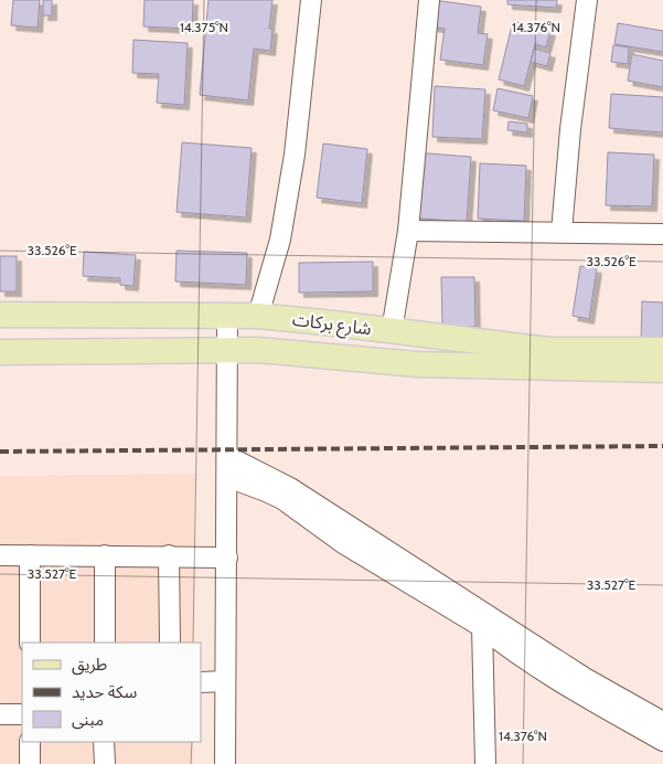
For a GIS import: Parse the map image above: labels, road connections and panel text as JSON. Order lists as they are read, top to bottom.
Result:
{
  "streets": {
    "main road": ["شارع بركات"]
  },
  "legend": ["طريق", "سكة حديد", "مبنى"],
  "coordinates": [
    "14.375°N",
    "14.376°N",
    "33.526°E",
    "33.527°E"
  ]
}
